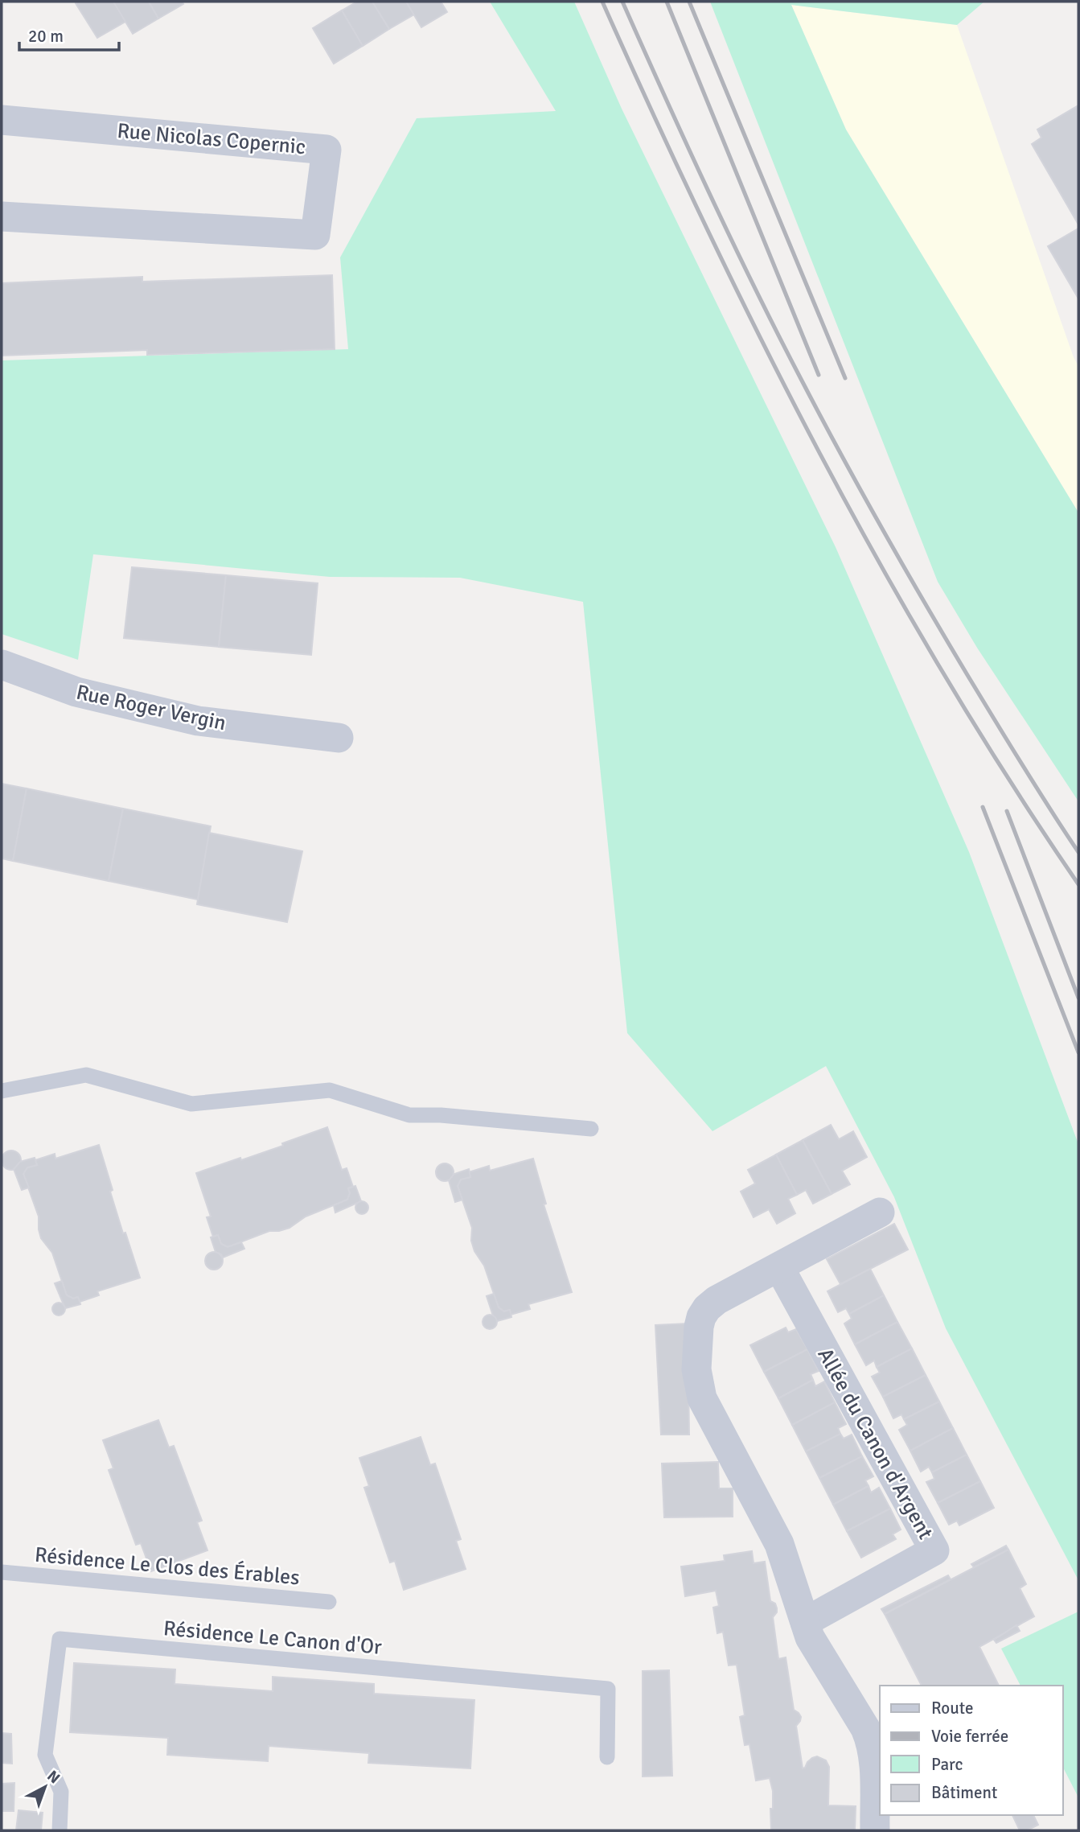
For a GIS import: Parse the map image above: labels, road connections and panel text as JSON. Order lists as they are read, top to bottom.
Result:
{
  "streets": {
    "street": ["Rue Nicolas Copernic", "Rue Roger Vergin", "Allée du Canon d'Argent"],
    "lane": ["Résidence Le Clos des Érables", "Résidence Le Canon d'Or"]
  },
  "legend": [
    "Route",
    "Voie ferrée",
    "Parc",
    "Bâtiment"
  ],
  "scale_bar": "20 m",
  "north": "top right"
}
